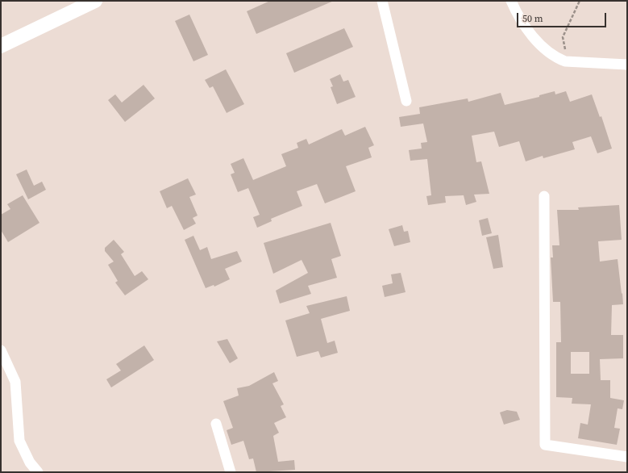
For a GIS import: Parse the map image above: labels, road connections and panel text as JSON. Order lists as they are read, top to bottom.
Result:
{
  "scale_bar": "50 m"
}
